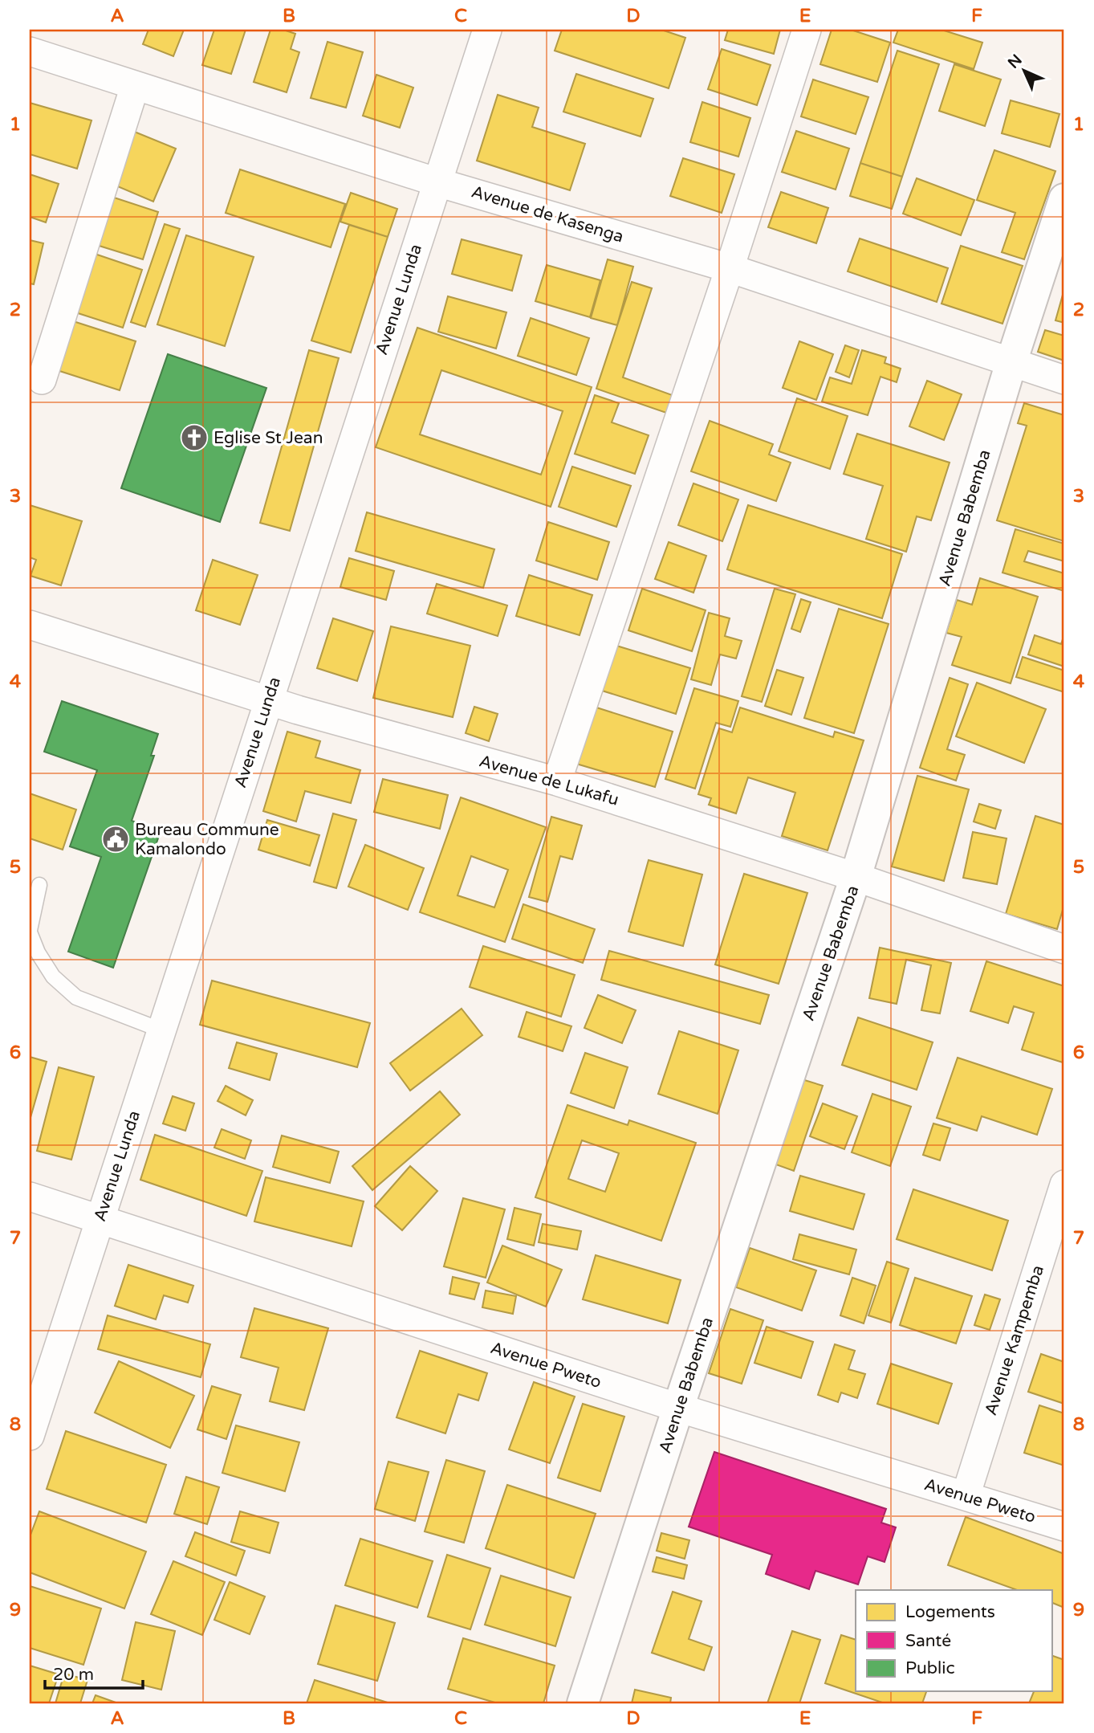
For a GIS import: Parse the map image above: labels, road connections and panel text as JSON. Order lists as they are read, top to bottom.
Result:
{
  "streets": {
    "street": [
      "Avenue de Kasenga",
      "Avenue Lunda",
      "Avenue Babemba",
      "Avenue de Lukafu",
      "Avenue Kampemba",
      "Avenue Pweto"
    ]
  },
  "crossings": [
    ["Avenue de Kasenga", "Avenue Lunda"],
    ["Avenue de Kasenga", "Avenue Babemba"],
    ["Avenue Lunda", "Avenue de Lukafu"],
    ["Avenue Lunda", "Avenue Pweto"],
    ["Avenue Babemba", "Avenue de Lukafu"],
    ["Avenue Babemba", "Avenue Pweto"],
    ["Avenue Kampemba", "Avenue Pweto"]
  ],
  "places": {
    "church": ["Eglise St Jean"],
    "public building": ["Bureau Commune Kamalondo"]
  },
  "legend": ["Logements", "Santé", "Public"],
  "scale_bar": "20 m",
  "north": "top left",
  "grid": {
    "columns": [
      "A",
      "B",
      "C",
      "D",
      "E",
      "F"
    ],
    "rows": [
      "1",
      "2",
      "3",
      "4",
      "5",
      "6",
      "7",
      "8",
      "9"
    ]
  }
}
